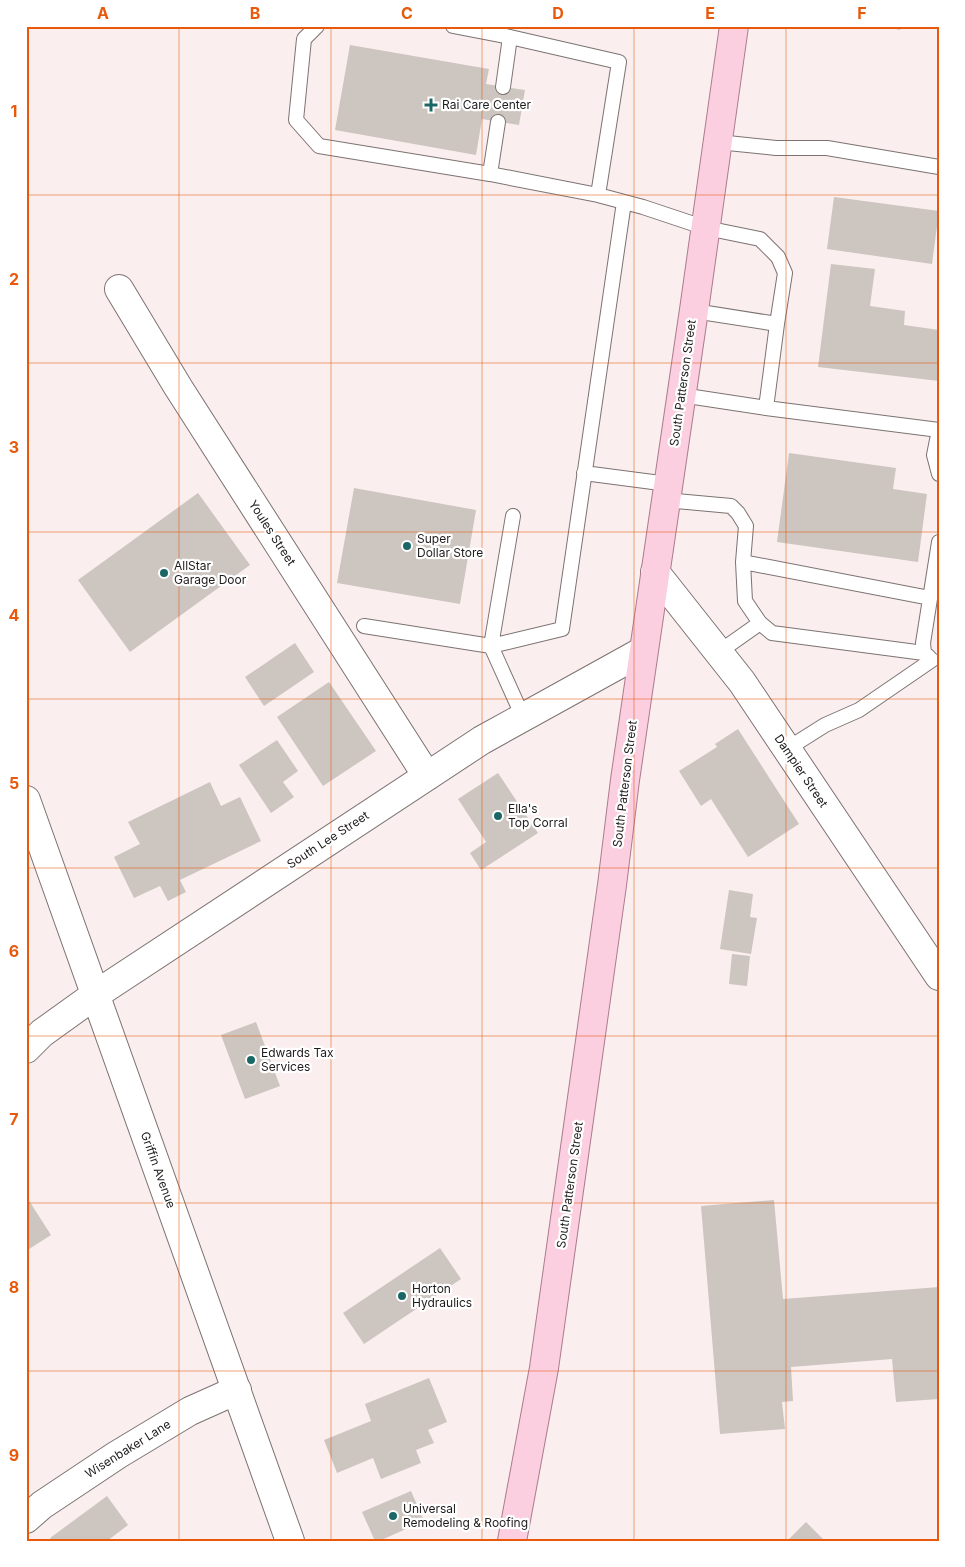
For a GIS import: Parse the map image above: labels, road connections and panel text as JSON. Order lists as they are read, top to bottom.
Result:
{
  "streets": {
    "main road": ["South Patterson Street"],
    "street": [
      "Youles Street",
      "Dampier Street",
      "South Lee Street",
      "Griffin Avenue",
      "Wisenbaker Lane"
    ]
  },
  "crossings": [
    ["South Patterson Street", "Dampier Street"],
    ["South Patterson Street", "South Lee Street"],
    ["Youles Street", "South Lee Street"],
    ["South Lee Street", "Griffin Avenue"],
    ["Griffin Avenue", "Wisenbaker Lane"]
  ],
  "places": {
    "health": ["Rai Care Center"],
    "other": [
      "Super Dollar Store",
      "AllStar Garage Door",
      "Ella's Top Corral",
      "Edwards Tax Services",
      "Horton Hydraulics",
      "Universal Remodeling & Roofing"
    ]
  },
  "grid": {
    "columns": [
      "A",
      "B",
      "C",
      "D",
      "E",
      "F"
    ],
    "rows": [
      "1",
      "2",
      "3",
      "4",
      "5",
      "6",
      "7",
      "8",
      "9"
    ]
  }
}
